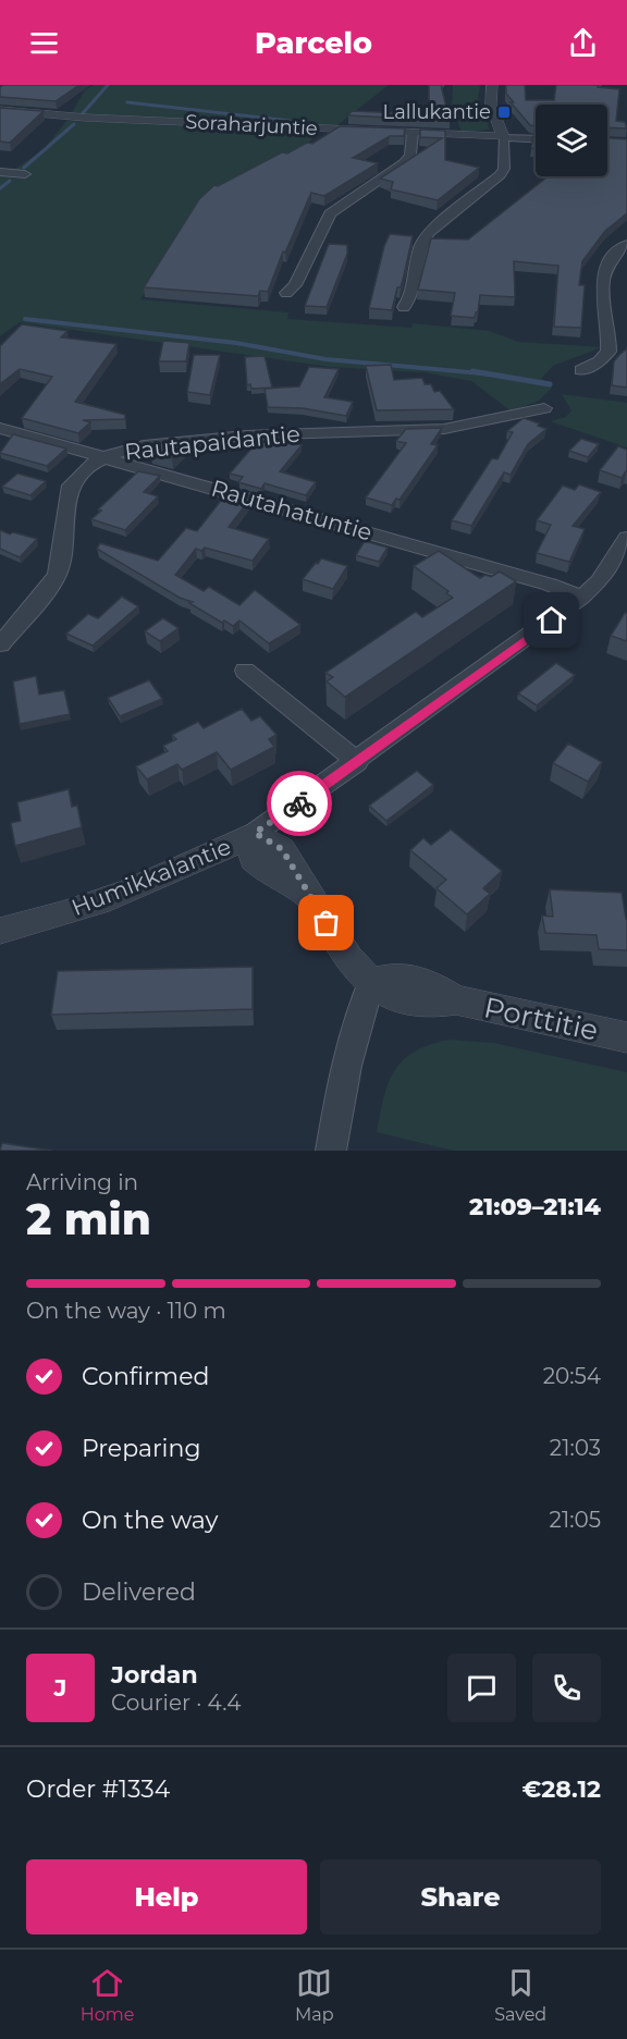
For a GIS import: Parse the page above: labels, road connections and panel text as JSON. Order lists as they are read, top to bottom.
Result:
{
  "streets": {
    "street": [
      "Soraharjuntie",
      "Rautapaidantie",
      "Rautahatuntie",
      "Humikkalantie",
      "Porttitie"
    ]
  },
  "crossings": [
    ["Rautapaidantie", "Rautahatuntie"],
    ["Rautahatuntie", "Humikkalantie"],
    ["Humikkalantie", "Porttitie"]
  ],
  "places": {
    "transit": ["Lallukantie"]
  },
  "page": {
    "header": "Parcelo",
    "heading": ["2 min", "Arriving in", "21:09–21:14"],
    "panel": [
      "Jordan",
      "Courier · 4.4",
      "Order #1334",
      "€28.12"
    ],
    "bar": "On the way · 110 m",
    "list": [
      ["Confirmed", "20:54"],
      ["Preparing", "21:03"],
      ["On the way", "21:05"],
      "Delivered"
    ],
    "round": "J",
    "buttons": ["Help", "Share"],
    "tabs": ["Home", "Map", "Saved"]
  }
}
